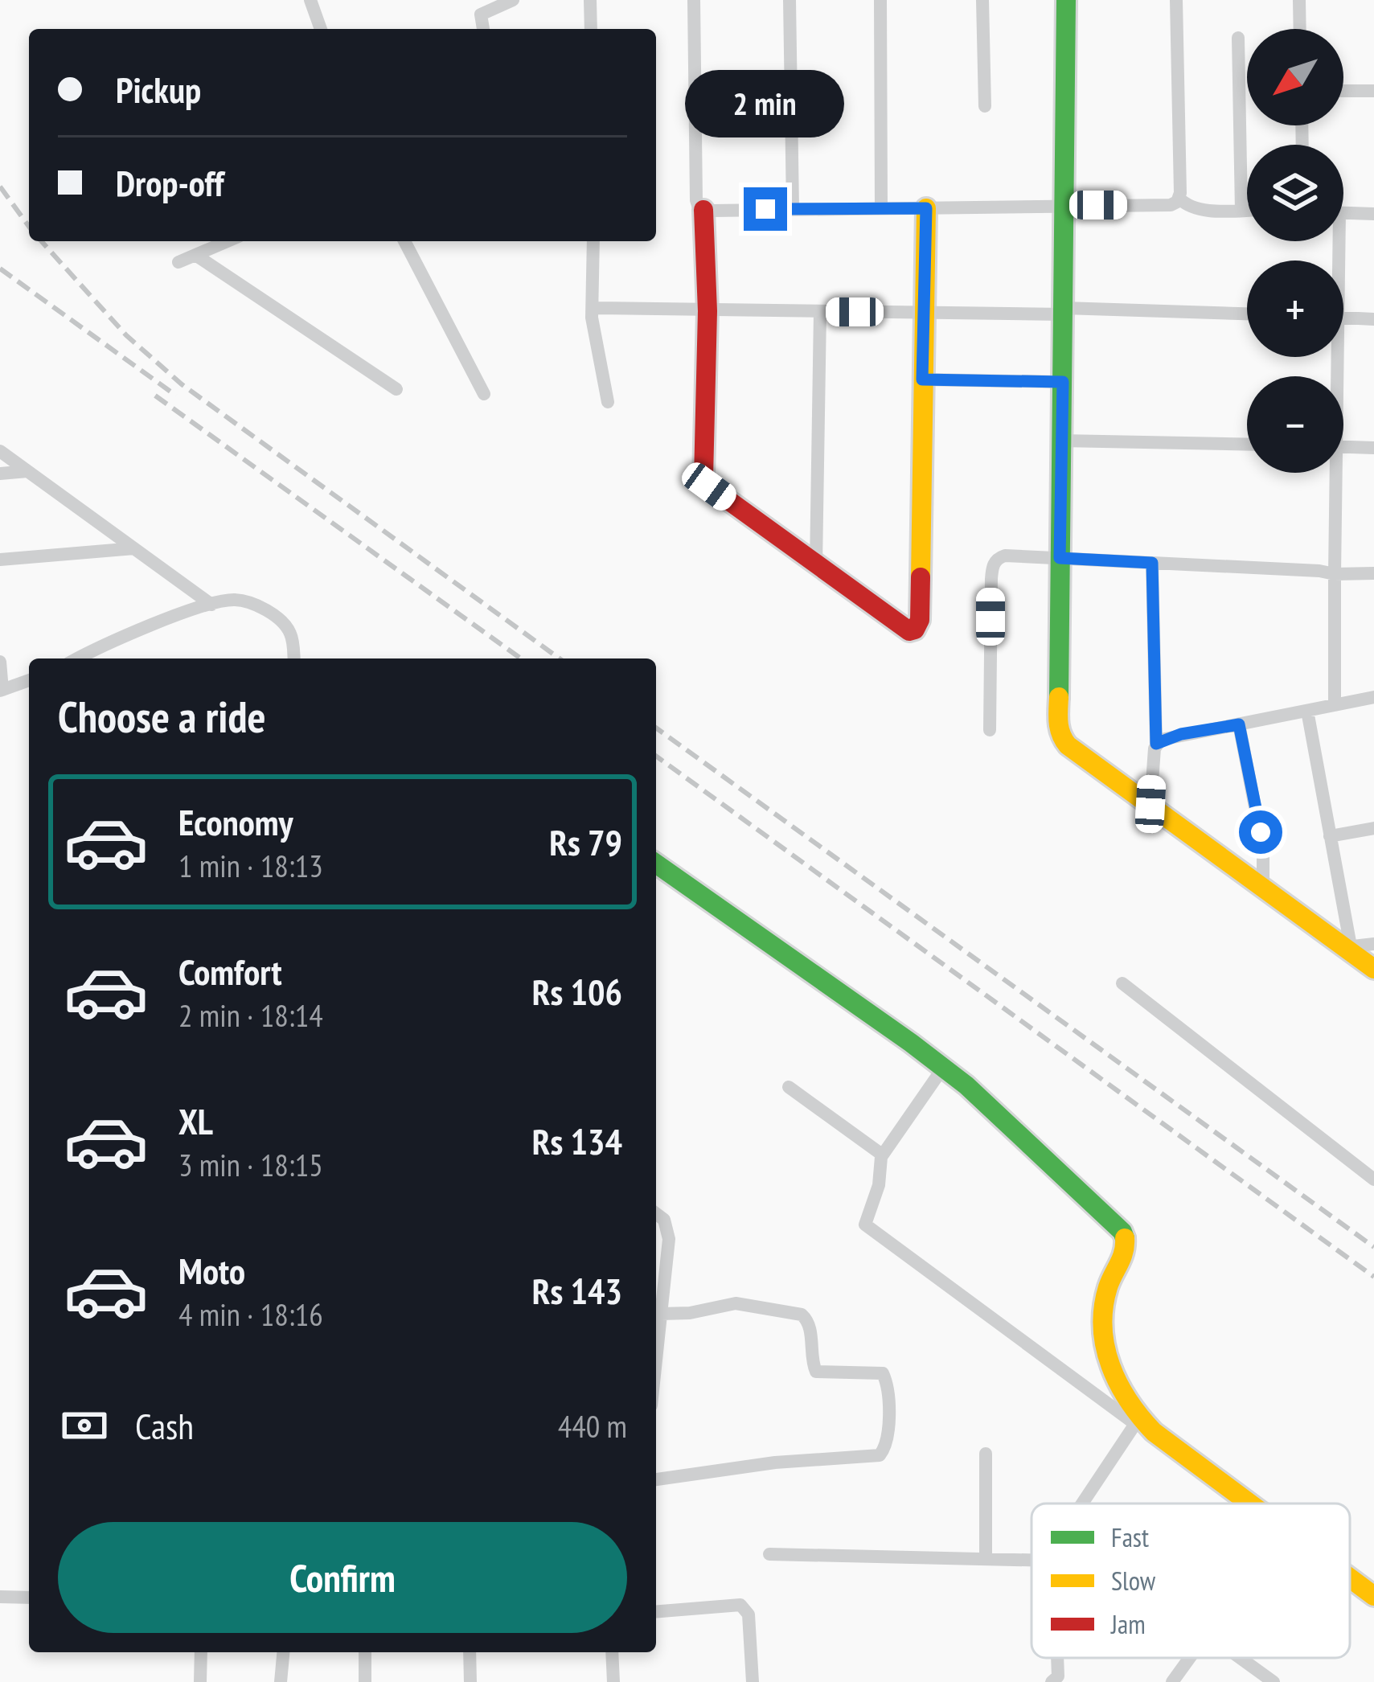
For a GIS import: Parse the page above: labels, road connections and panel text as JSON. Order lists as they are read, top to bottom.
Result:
{
  "legend": ["Fast", "Slow", "Jam"],
  "north": "bottom left",
  "page": {
    "map_buttons": ["+", "−"],
    "banner": ["Pickup", "Drop-off"],
    "bubble": "2 min",
    "heading": "Choose a ride",
    "list": [
      {
        "name": "Economy",
        "note": "1 min · 18:13",
        "value": "Rs 79"
      },
      {
        "name": "Comfort",
        "note": "2 min · 18:14",
        "value": "Rs 106"
      },
      {
        "name": "XL",
        "note": "3 min · 18:15",
        "value": "Rs 134"
      },
      {
        "name": "Moto",
        "note": "4 min · 18:16",
        "value": "Rs 143"
      }
    ],
    "pay": ["Cash", "440 m"],
    "buttons": "Confirm"
  }
}
